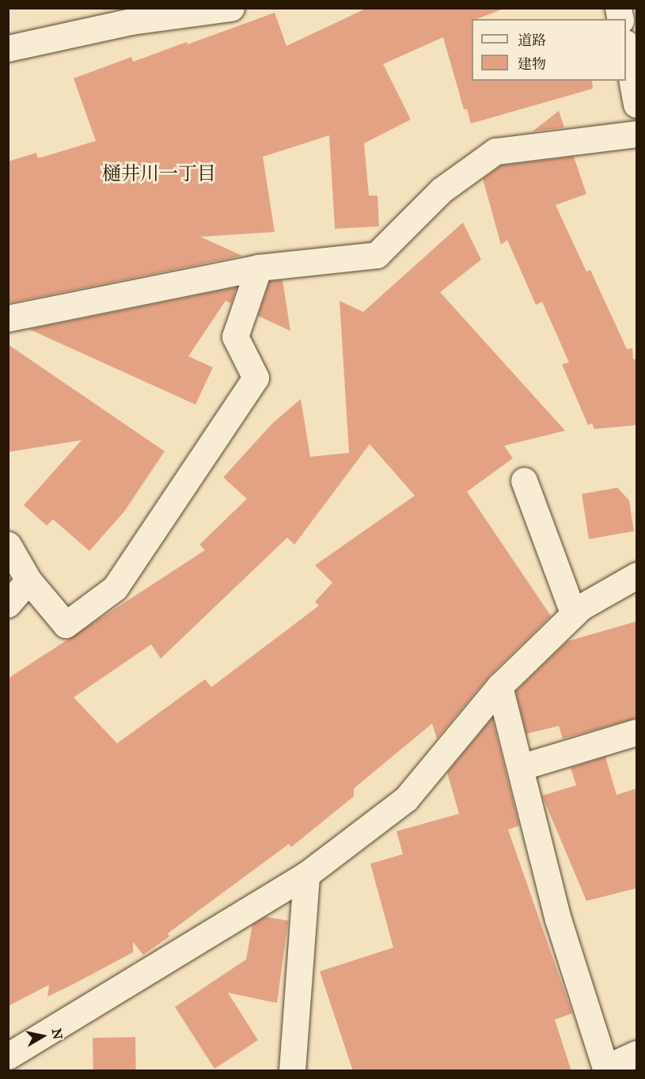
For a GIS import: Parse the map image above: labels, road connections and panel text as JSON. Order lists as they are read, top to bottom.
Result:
{
  "districts": ["樋井川一丁目"],
  "legend": ["道路", "建物"],
  "north": "right"
}
